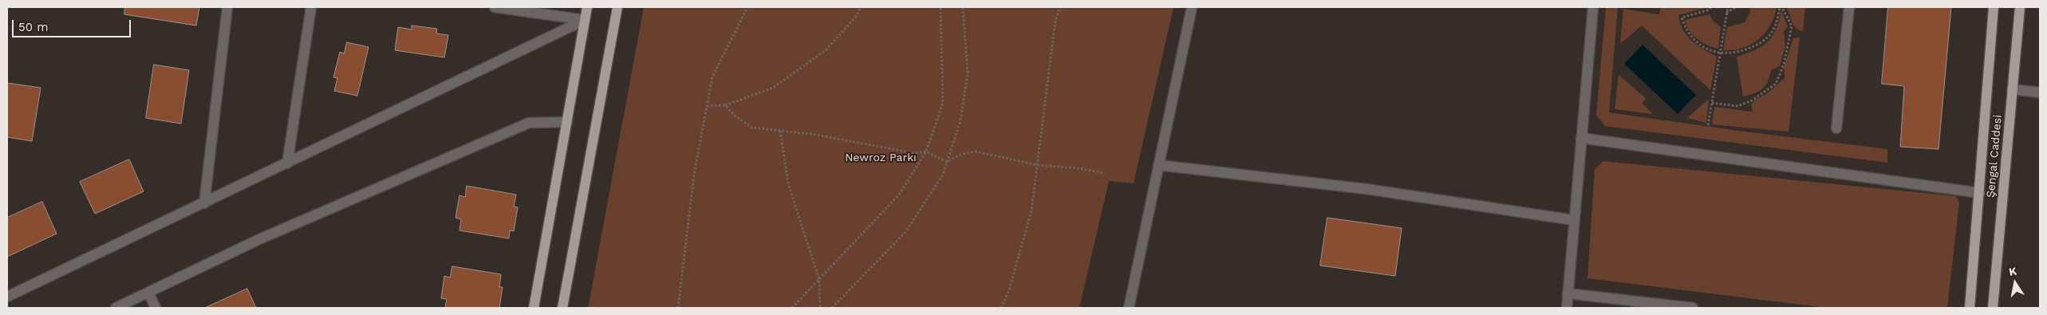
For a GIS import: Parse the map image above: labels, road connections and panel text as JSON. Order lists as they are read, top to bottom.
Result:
{
  "streets": {
    "main road": ["Şengal Caddesi"]
  },
  "parks": ["Newroz Parkı"],
  "scale_bar": "50 m",
  "north": "top"
}
